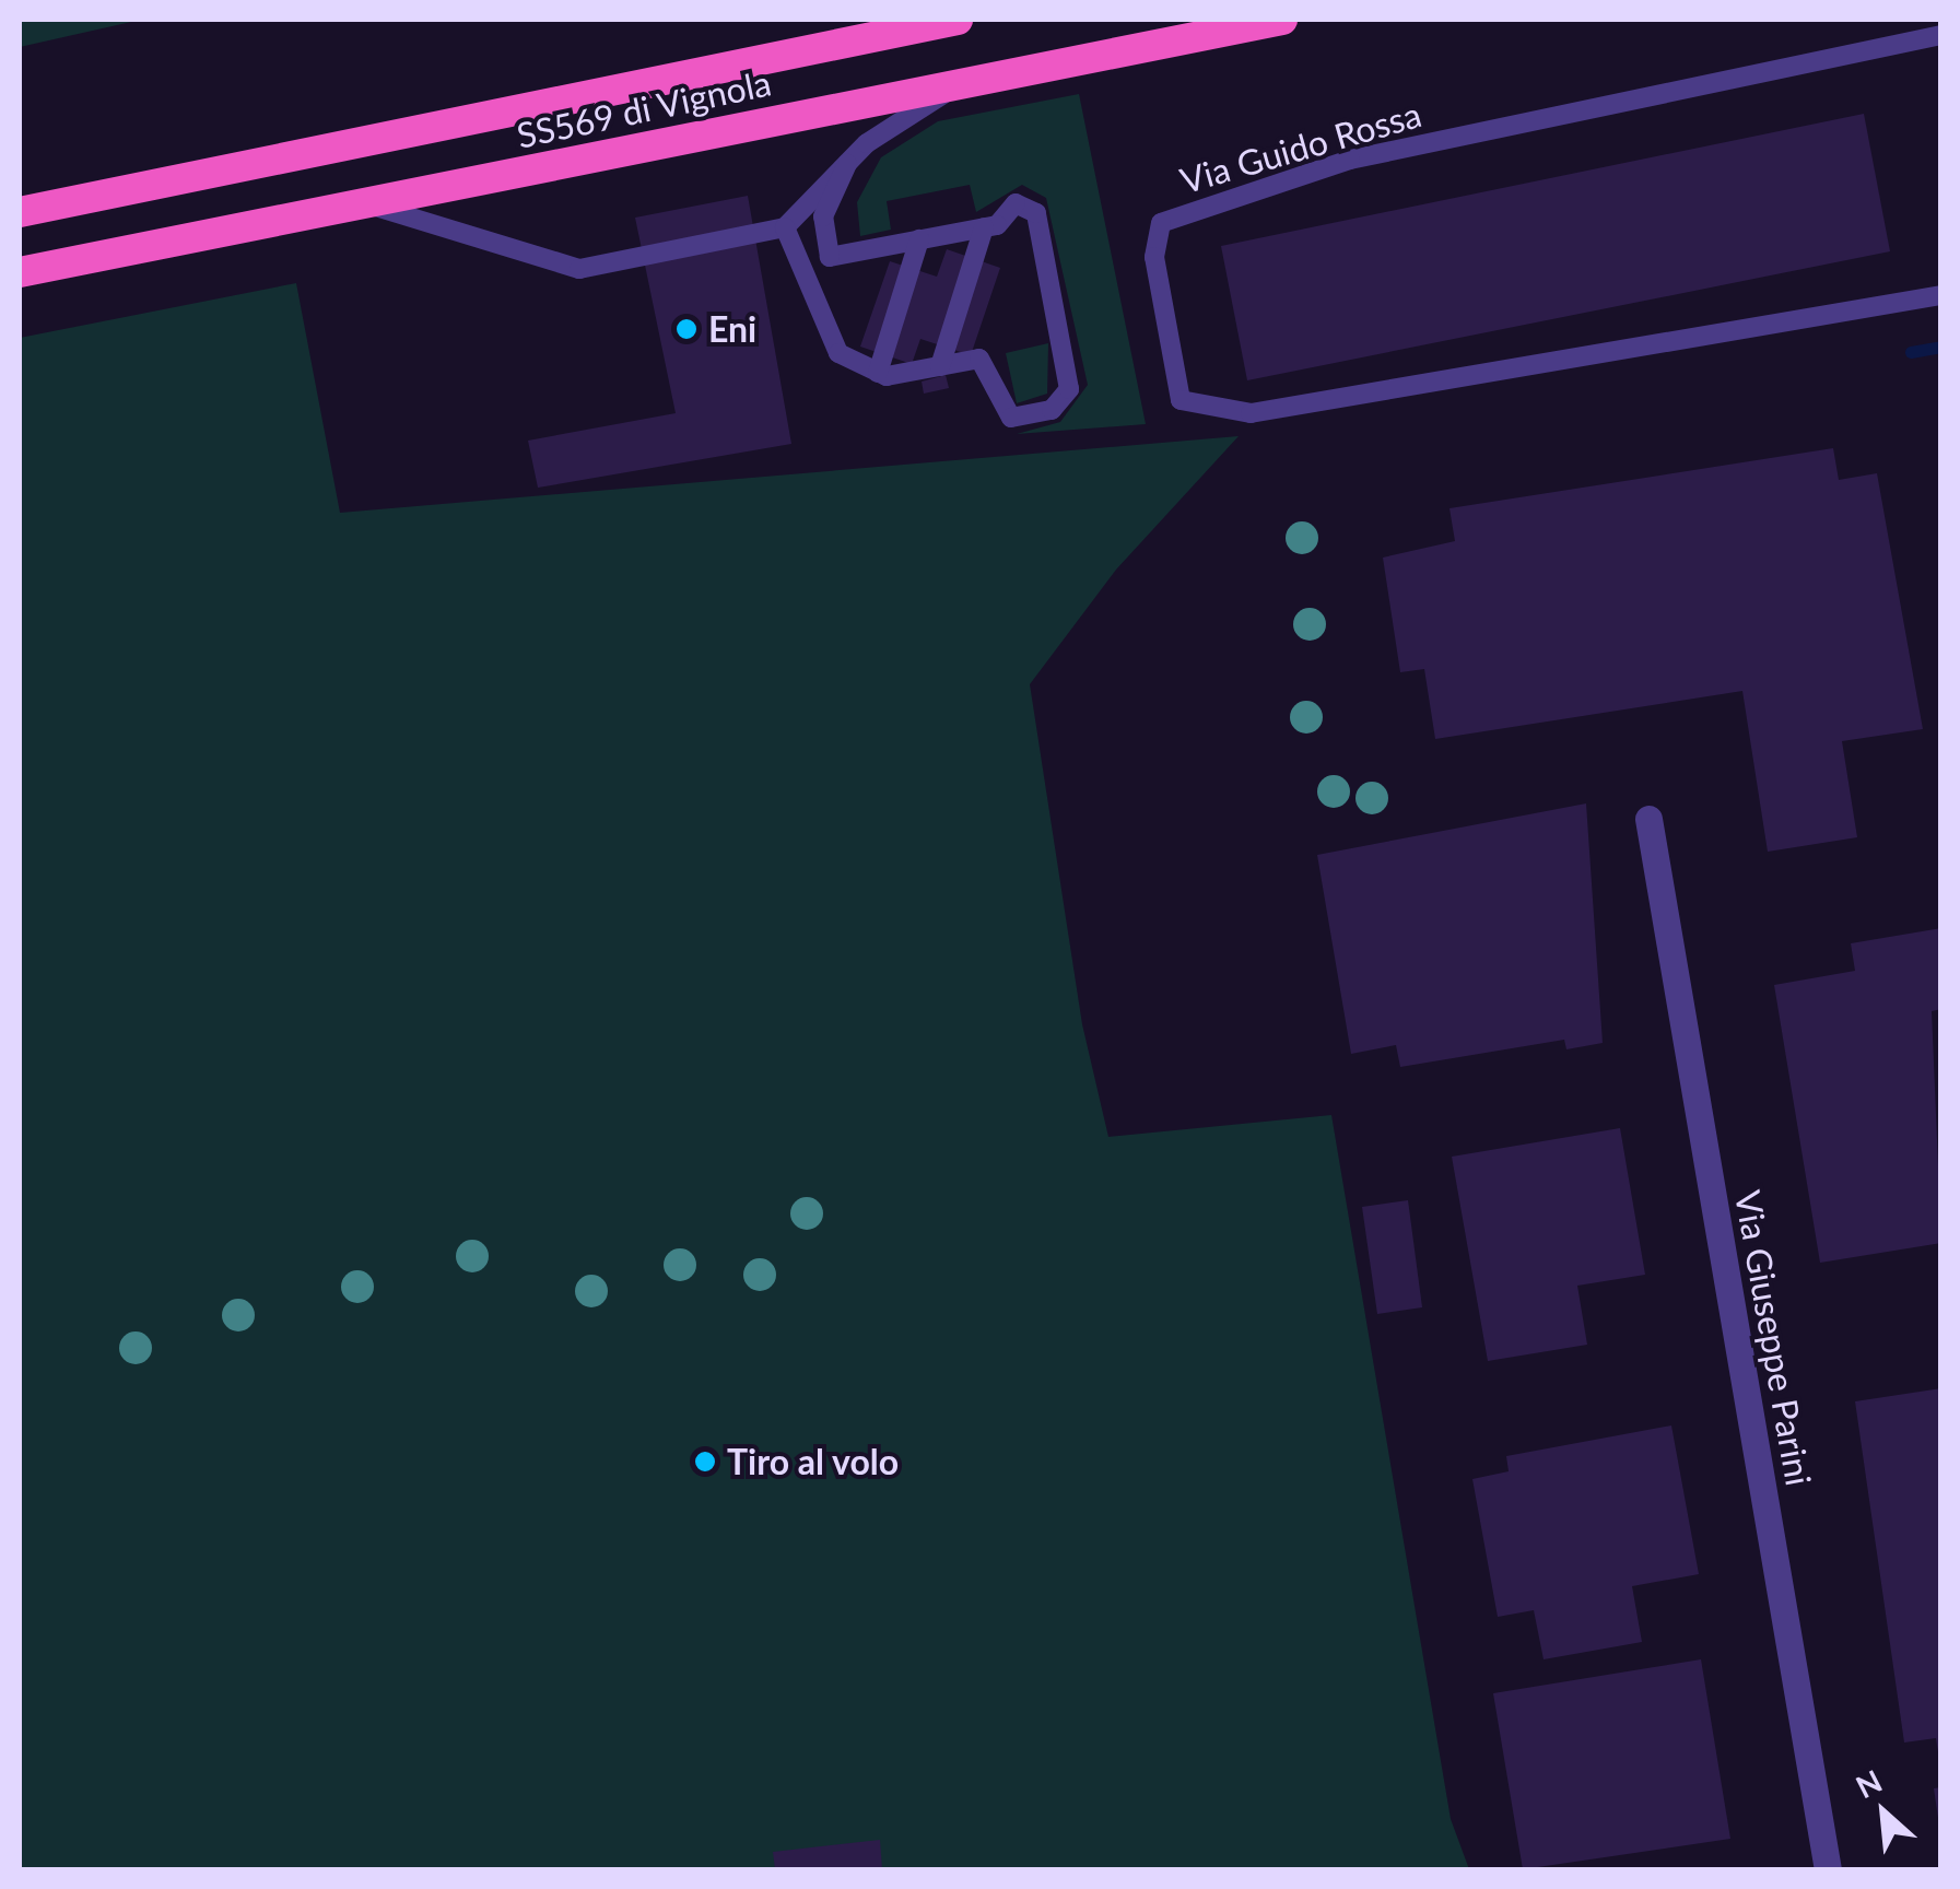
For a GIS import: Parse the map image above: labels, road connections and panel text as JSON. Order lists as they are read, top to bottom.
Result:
{
  "streets": {
    "highway": ["SS569 di Vignola"],
    "street": ["Via Giuseppe Parini"],
    "lane": ["Via Guido Rossa"]
  },
  "places": ["Eni", "Tiro al volo"],
  "north": "top left"
}
